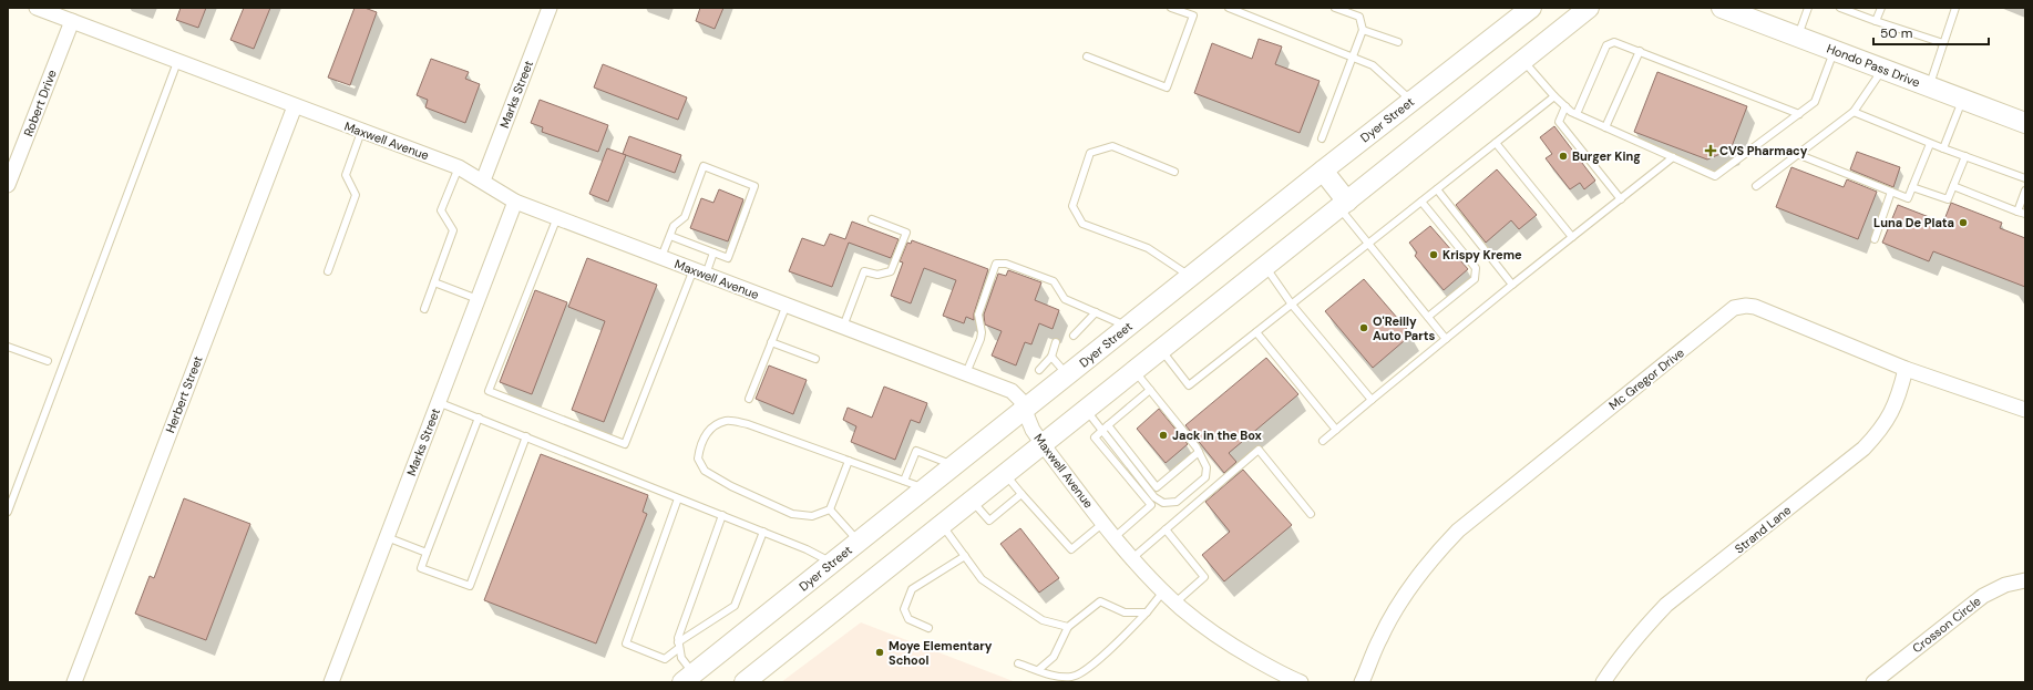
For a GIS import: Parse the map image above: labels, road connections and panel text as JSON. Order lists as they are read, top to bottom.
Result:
{
  "streets": {
    "main road": ["Hondo Pass Drive", "Dyer Street"],
    "street": [
      "Marks Street",
      "Robert Drive",
      "Maxwell Avenue",
      "Mc Gregor Drive",
      "Herbert Street",
      "Strand Lane",
      "Crosson Circle"
    ]
  },
  "crossings": [
    ["Marks Street", "Maxwell Avenue"],
    ["Robert Drive", "Maxwell Avenue"],
    ["Dyer Street", "Maxwell Avenue"],
    ["Maxwell Avenue", "Herbert Street"],
    ["Mc Gregor Drive", "Strand Lane"]
  ],
  "places": {
    "health": ["CVS Pharmacy"],
    "other": [
      "Burger King",
      "Luna De Plata",
      "Krispy Kreme",
      "O'Reilly Auto Parts",
      "Jack in the Box",
      "Moye Elementary School"
    ]
  },
  "scale_bar": "50 m"
}
